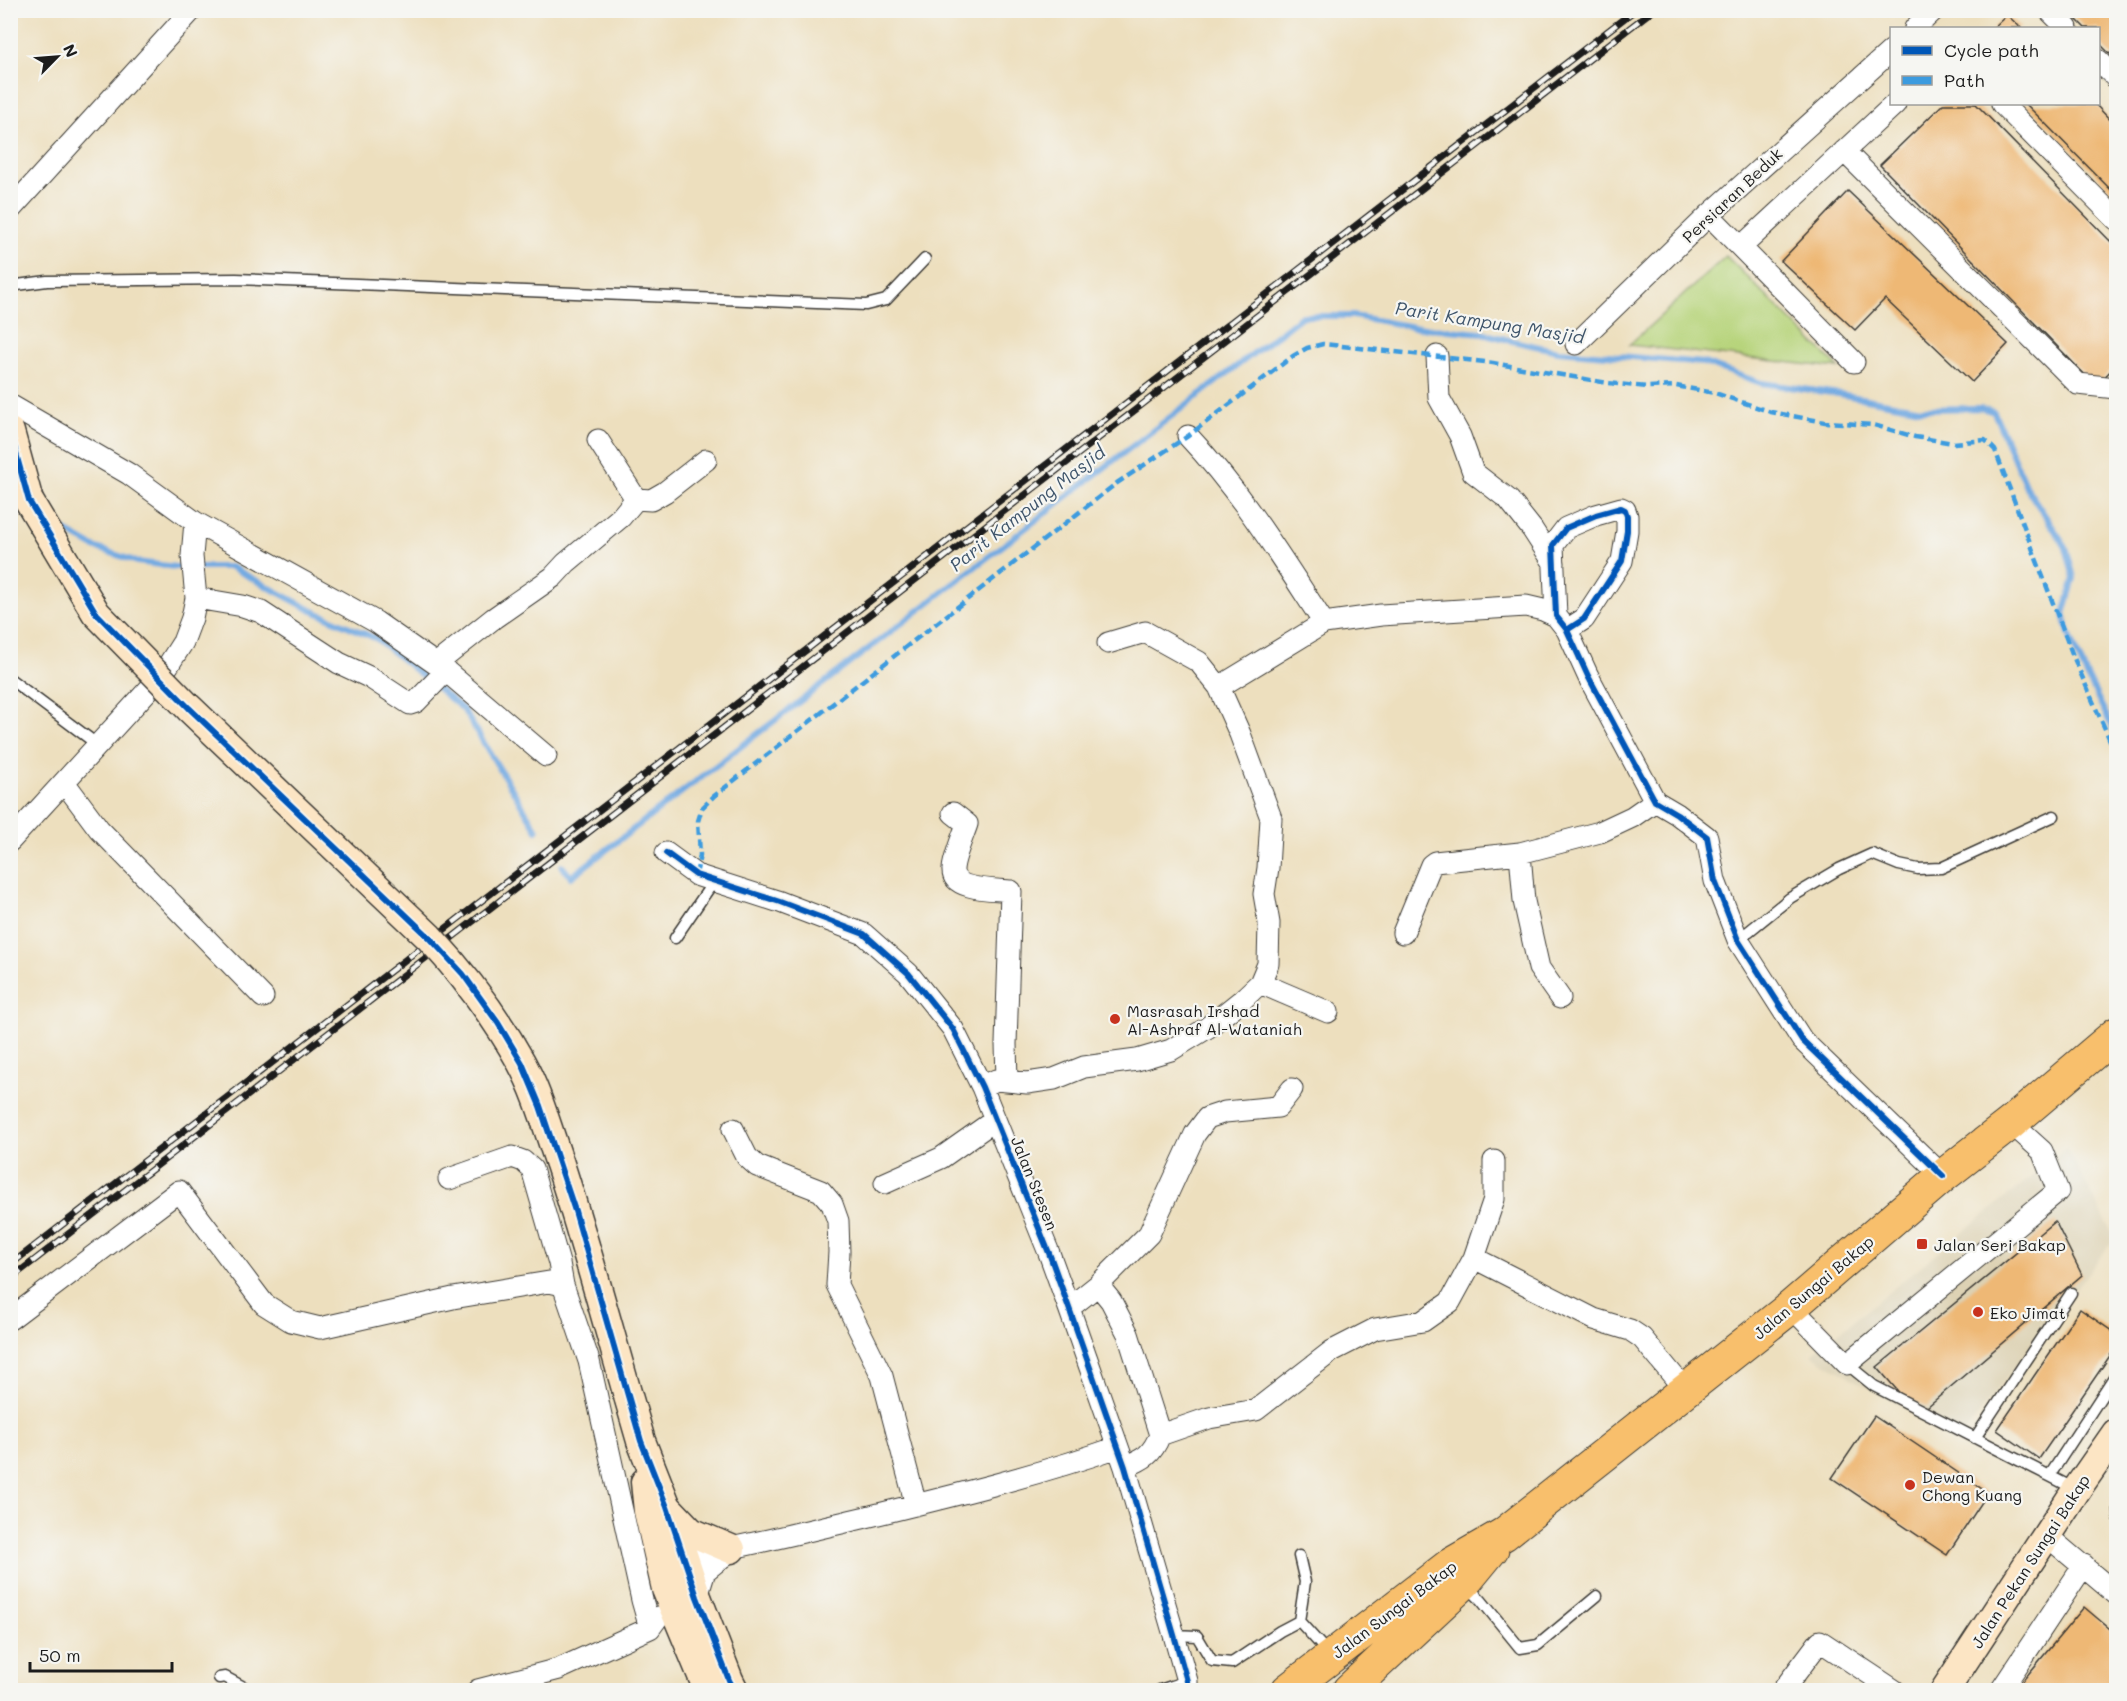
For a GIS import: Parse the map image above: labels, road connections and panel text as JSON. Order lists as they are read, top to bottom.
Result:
{
  "streets": {
    "highway": ["Jalan Sungai Bakap"],
    "street": ["Persiaran Beduk", "Jalan Stesen", "Jalan Pekan Sungai Bakap"]
  },
  "water": ["Parit Kampung Masjid"],
  "places": {
    "other": ["Masrasah Irshad Al-Ashraf Al-Wataniah", "Eko Jimat", "Dewan Chong Kuang"],
    "transit": ["Jalan Seri Bakap"]
  },
  "legend": ["Cycle path", "Path"],
  "scale_bar": "50 m",
  "north": "top right"
}
